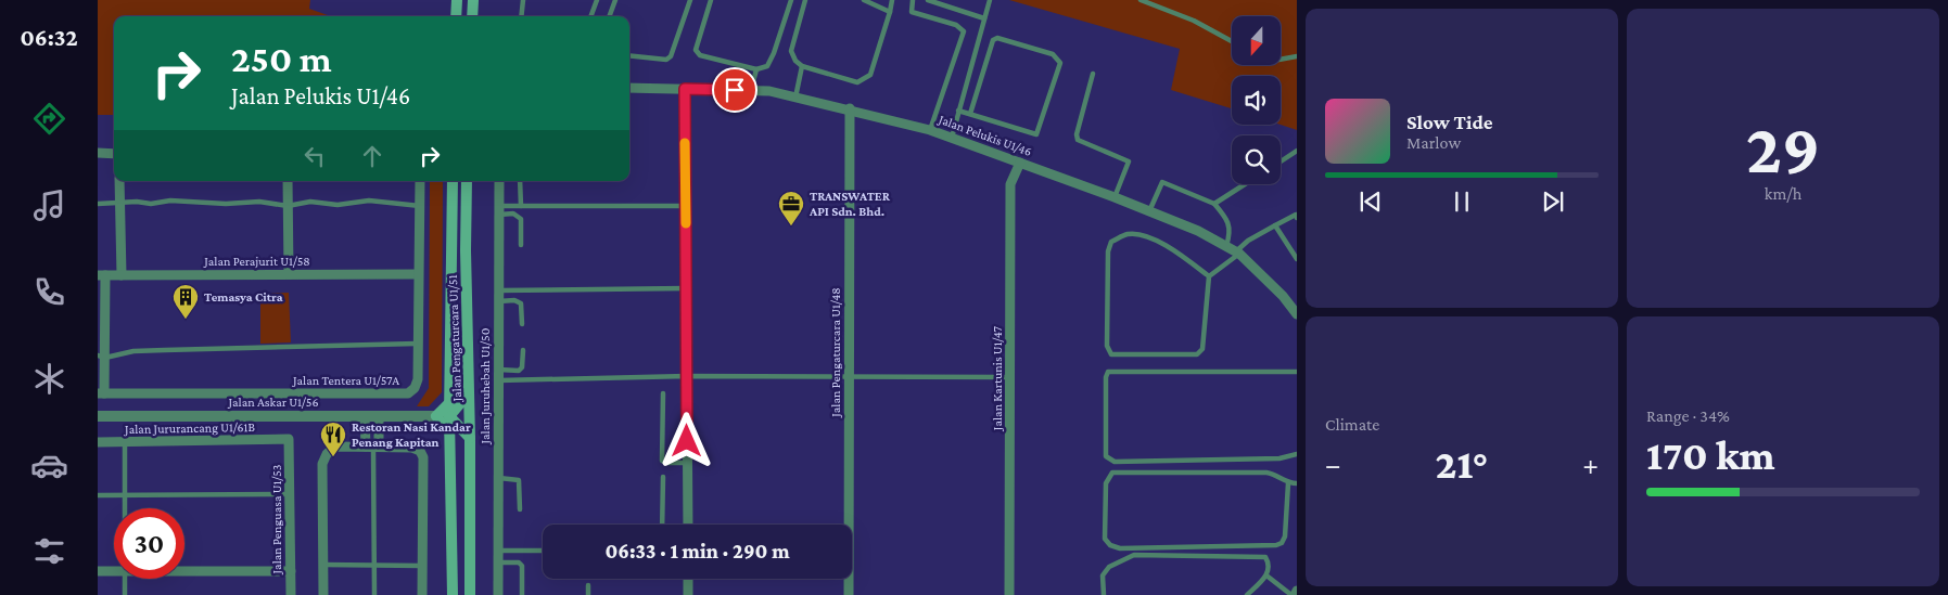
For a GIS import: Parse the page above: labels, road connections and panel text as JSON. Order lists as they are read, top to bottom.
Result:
{
  "streets": {
    "main road": ["Jalan Pengaturcara U1/51"],
    "street": [
      "Jalan Pelukis U1/46",
      "Jalan Perajurit U1/58",
      "Jalan Pengaturcara U1/48",
      "Jalan Kartunis U1/47",
      "Jalan Tentera U1/57A",
      "Jalan Juruhebah U1/50",
      "Jalan Askar U1/56",
      "Jalan Jururancang U1/61B",
      "Jalan Penguasa U1/53"
    ]
  },
  "crossings": [
    ["Jalan Pelukis U1/46", "Jalan Pengaturcara U1/48"],
    ["Jalan Pelukis U1/46", "Jalan Kartunis U1/47"],
    ["Jalan Perajurit U1/58", "Jalan Tentera U1/57A"],
    ["Jalan Pengaturcara U1/51", "Jalan Askar U1/56"],
    ["Jalan Jururancang U1/61B", "Jalan Penguasa U1/53"]
  ],
  "places": {
    "office": ["TRANSWATER API Sdn. Bhd."],
    "building": ["Temasya Citra"],
    "restaurant": ["Restoran Nasi Kandar Penang Kapitan"]
  },
  "north": "bottom",
  "page": {
    "tabs": "06:32",
    "tile": [
      ["29", "km/h"],
      "Climate",
      ["Range · 34%", "170 km"]
    ],
    "turn": ["250 m", "Jalan Pelukis U1/46"],
    "song": ["Slow Tide", "Marlow"],
    "heat": ["−", "21°", "+"],
    "limit": "30",
    "trip": "06:33 · 1 min · 290 m"
  }
}
